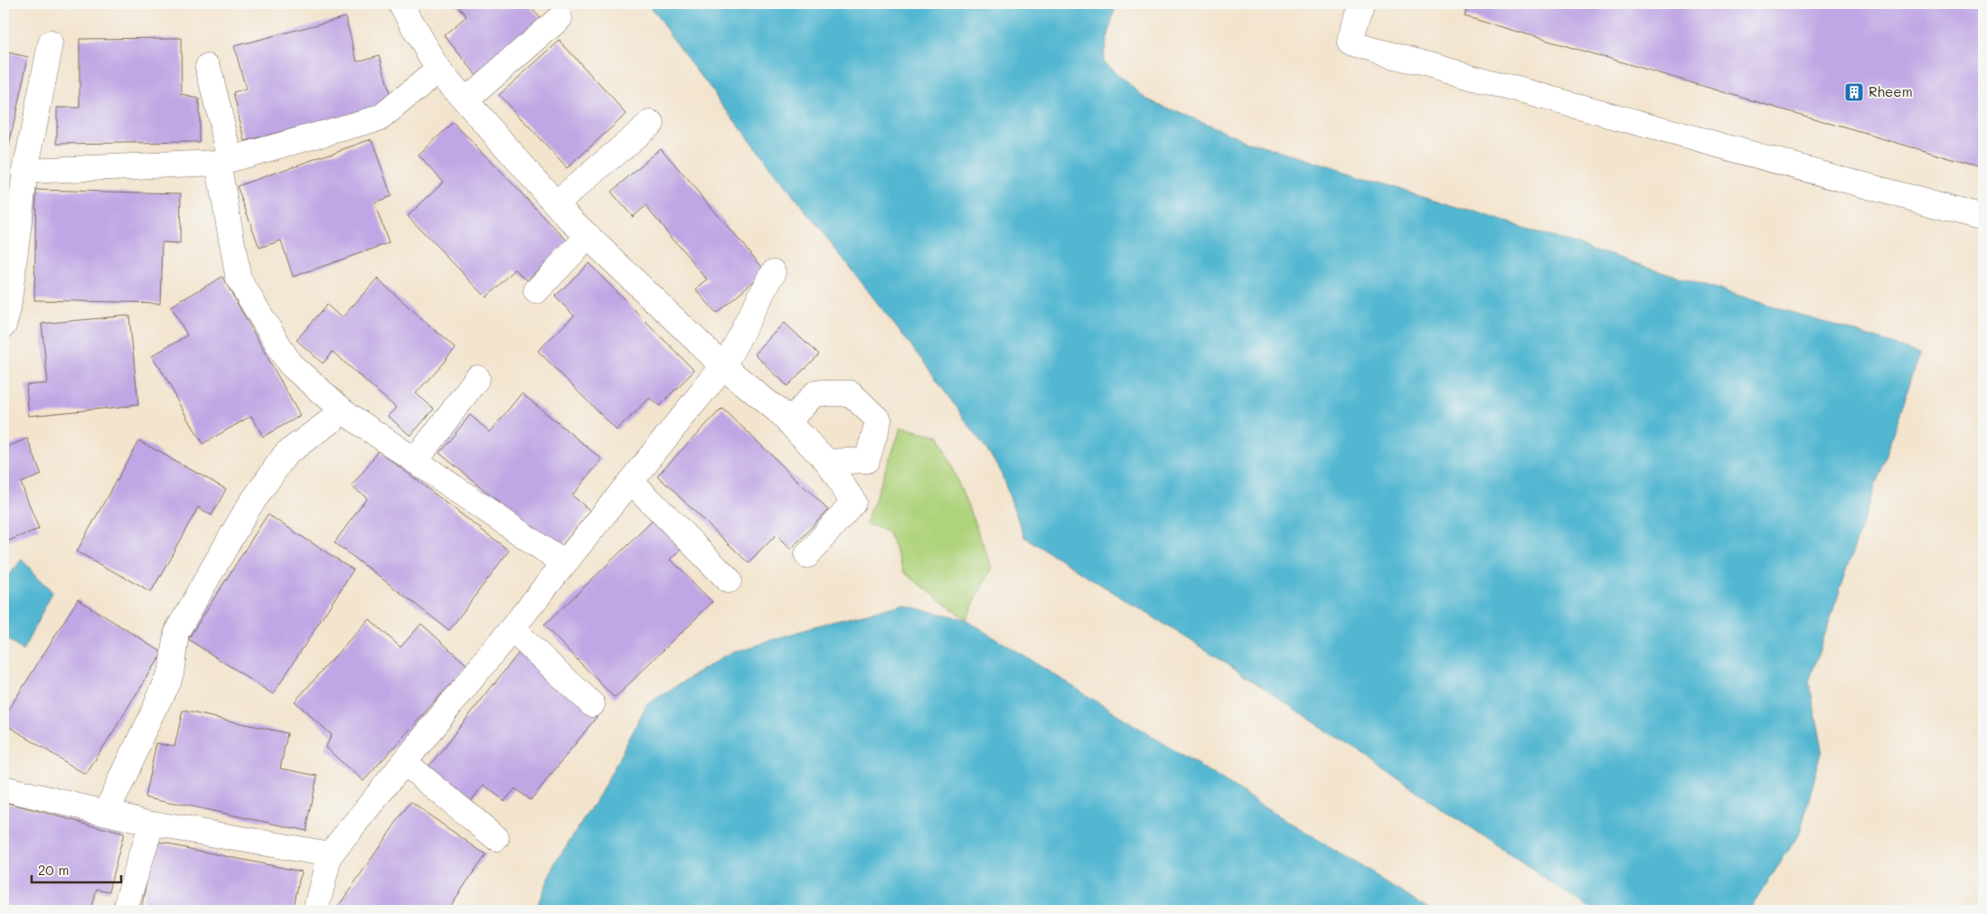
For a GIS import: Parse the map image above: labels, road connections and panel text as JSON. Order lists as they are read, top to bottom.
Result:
{
  "places": {
    "building": ["Rheem"]
  },
  "scale_bar": "20 m"
}
